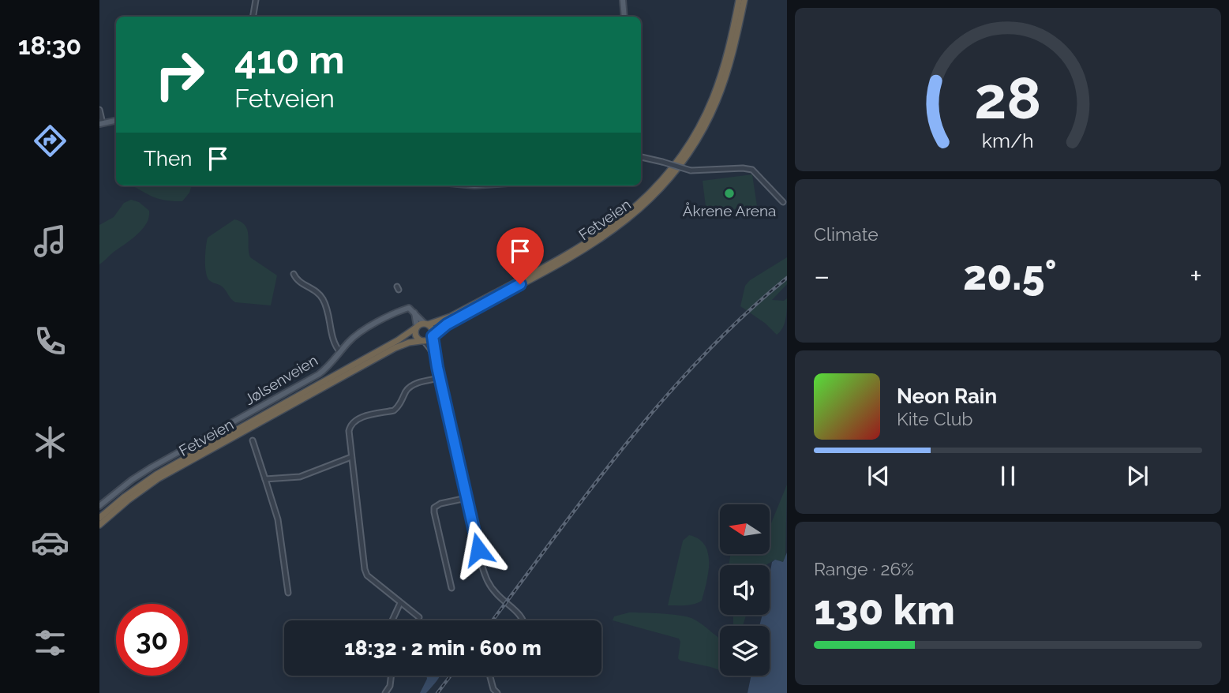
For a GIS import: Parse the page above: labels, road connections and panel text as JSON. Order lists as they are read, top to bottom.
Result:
{
  "streets": {
    "highway": ["Fetveien"],
    "main road": ["Jølsenveien"]
  },
  "places": ["Åkrene Arena"],
  "north": "left",
  "page": {
    "tabs": "18:30",
    "turn": ["410 m", "Fetveien"],
    "then": "Then",
    "tile": [
      "Climate",
      ["Range · 26%", "130 km"]
    ],
    "heat": ["−", "20.5°", "+"],
    "song": ["Neon Rain", "Kite Club"],
    "limit": "30",
    "trip": "18:32 · 2 min · 600 m",
    "gauge": ["28", "km/h"]
  }
}
